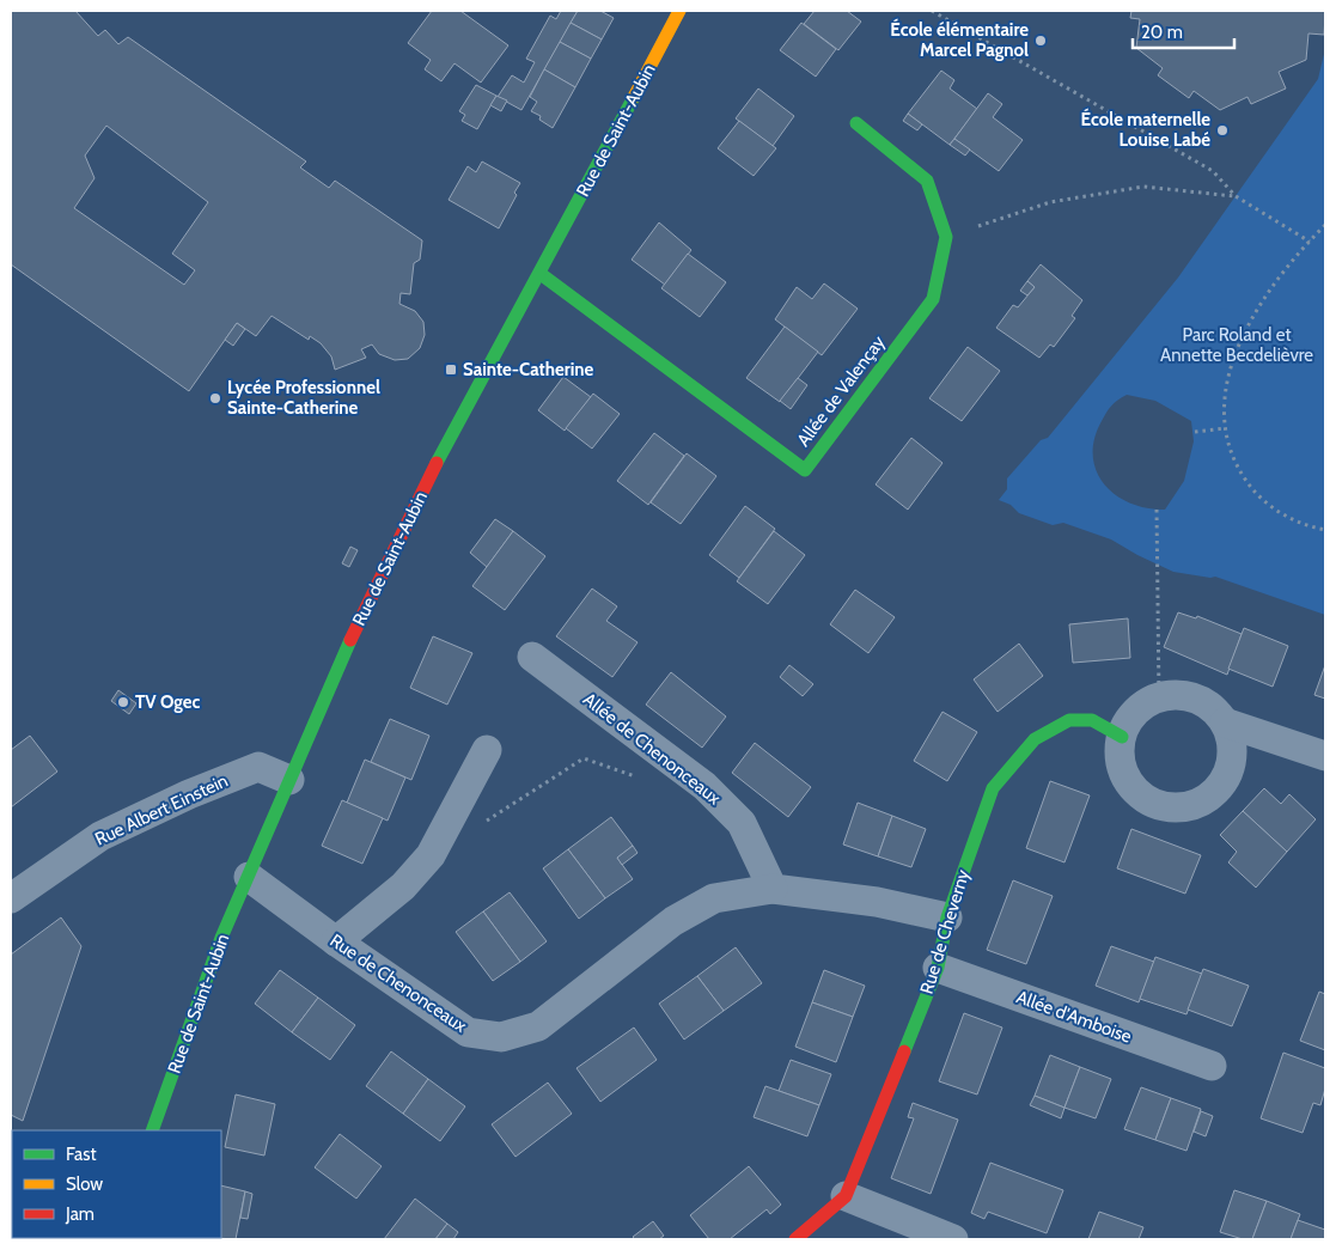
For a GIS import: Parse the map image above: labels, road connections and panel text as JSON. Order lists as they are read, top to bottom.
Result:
{
  "streets": {
    "street": [
      "Rue de Saint-Aubin",
      "Allée de Valençay",
      "Allée de Chenonceaux",
      "Rue Albert Einstein",
      "Rue de Cheverny",
      "Rue de Chenonceaux",
      "Allée d'Amboise"
    ]
  },
  "crossings": [
    ["Rue de Saint-Aubin", "Allée de Valençay"],
    ["Rue de Saint-Aubin", "Rue Albert Einstein"],
    ["Rue de Saint-Aubin", "Rue de Chenonceaux"],
    ["Allée de Chenonceaux", "Rue de Chenonceaux"],
    ["Rue de Cheverny", "Allée d'Amboise"]
  ],
  "parks": ["Parc Roland et Annette Becdelièvre"],
  "places": {
    "other": [
      "École élémentaire Marcel Pagnol",
      "École maternelle Louise Labé",
      "Lycée Professionnel Sainte-Catherine",
      "TV Ogec"
    ],
    "transit": ["Sainte-Catherine"]
  },
  "legend": ["Fast", "Slow", "Jam"],
  "scale_bar": "20 m"
}
